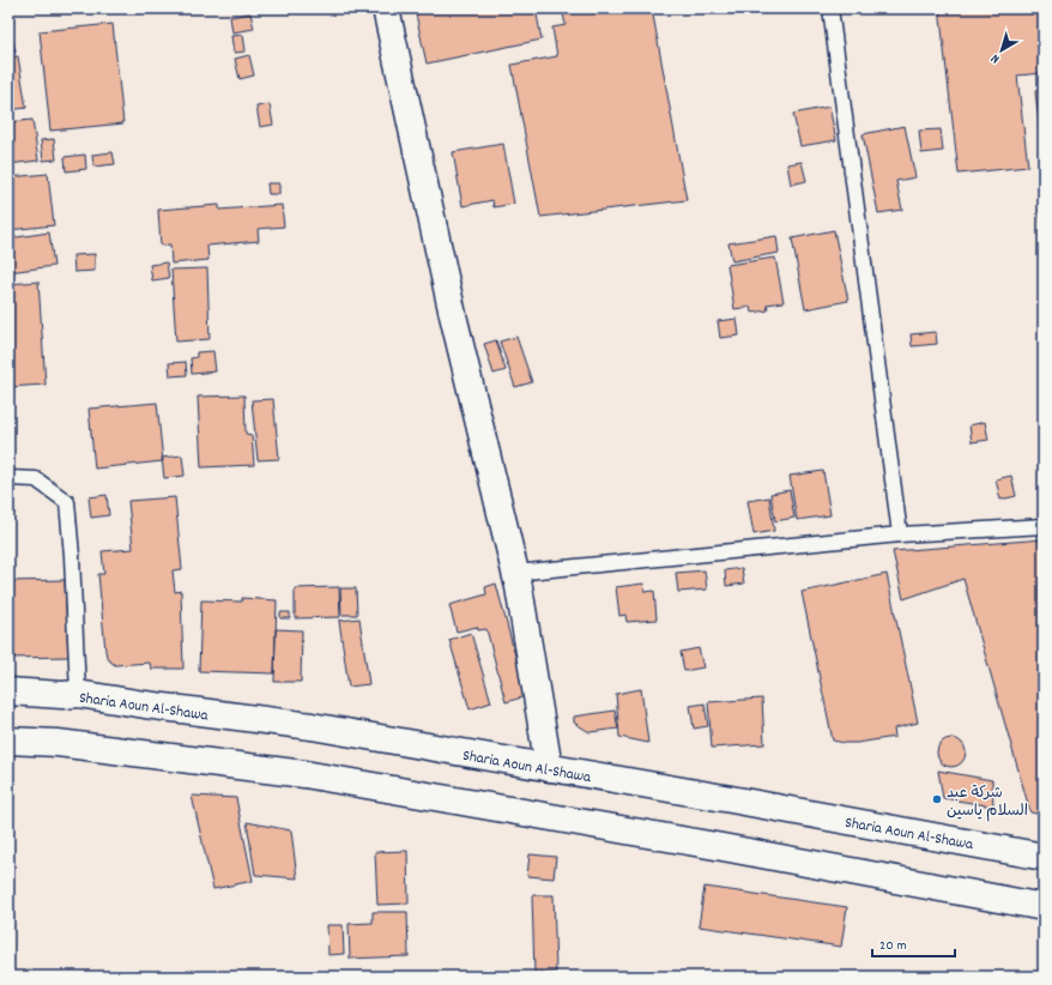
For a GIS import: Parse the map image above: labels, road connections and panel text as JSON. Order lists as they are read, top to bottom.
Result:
{
  "streets": {
    "main road": ["Sharia Aoun Al-Shawa"]
  },
  "places": ["شركة عبد السلام ياسين"],
  "scale_bar": "20 m",
  "north": "bottom left"
}
